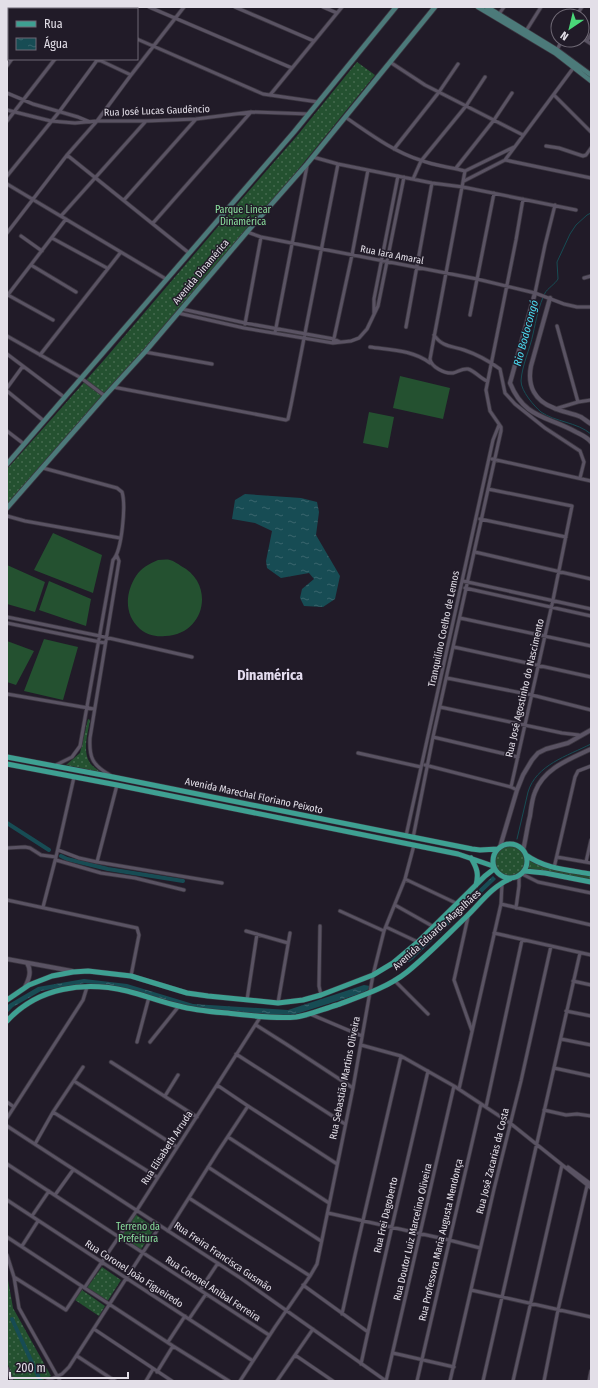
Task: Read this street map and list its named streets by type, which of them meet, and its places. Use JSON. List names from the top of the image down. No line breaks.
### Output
{"streets":{"main road":["Avenida Dinamérica","Avenida Marechal Floriano Peixoto","Avenida Eduardo Magalhães"],"street":["Rua José Lucas Gaudêncio","Rua Iara Amaral","Tranquilino Coelho de Lemos","Rua José Agostinho do Nascimento","Rua Sebastião Martins Oliveira","Rua Elisabeth Arruda","Rua José Zacarias da Costa","Rua Frei Dagoberto","Rua Doutor Luiz Marcelino Oliveira","Rua Professora Maria Augusta Mendonça","Rua Freira Francisca Gusmão","Rua Coronel João Figueiredo","Rua Coronel Aníbal Ferreira"]},"crossings":[["Rua Iara Amaral","Avenida Dinamérica"],["Tranquilino Coelho de Lemos","Rua José Agostinho do Nascimento"],["Tranquilino Coelho de Lemos","Avenida Marechal Floriano Peixoto"],["Avenida Marechal Floriano Peixoto","Avenida Eduardo Magalhães"],["Avenida Marechal Floriano Peixoto","Rua Sebastião Martins Oliveira"],["Avenida Eduardo Magalhães","Rua Sebastião Martins Oliveira"],["Avenida Eduardo Magalhães","Rua Elisabeth Arruda"],["Rua Sebastião Martins Oliveira","Rua Freira Francisca Gusmão"],["Rua Sebastião Martins Oliveira","Rua Coronel João Figueiredo"],["Rua Sebastião Martins Oliveira","Rua Coronel Aníbal Ferreira"],["Rua Elisabeth Arruda","Rua Freira Francisca Gusmão"],["Rua Elisabeth Arruda","Rua Coronel João Figueiredo"],["Rua Elisabeth Arruda","Rua Coronel Aníbal Ferreira"],["Rua Frei Dagoberto","Rua Freira Francisca Gusmão"],["Rua Doutor Luiz Marcelino Oliveira","Rua Freira Francisca Gusmão"]],"districts":["Dinamérica"],"water":["Rio Bodocongó"],"parks":["Parque Linear Dinamérica","Terreno da Prefeitura"],"legend":["Rua","Água"],"scale_bar":"200 m","north":"bottom left"}
